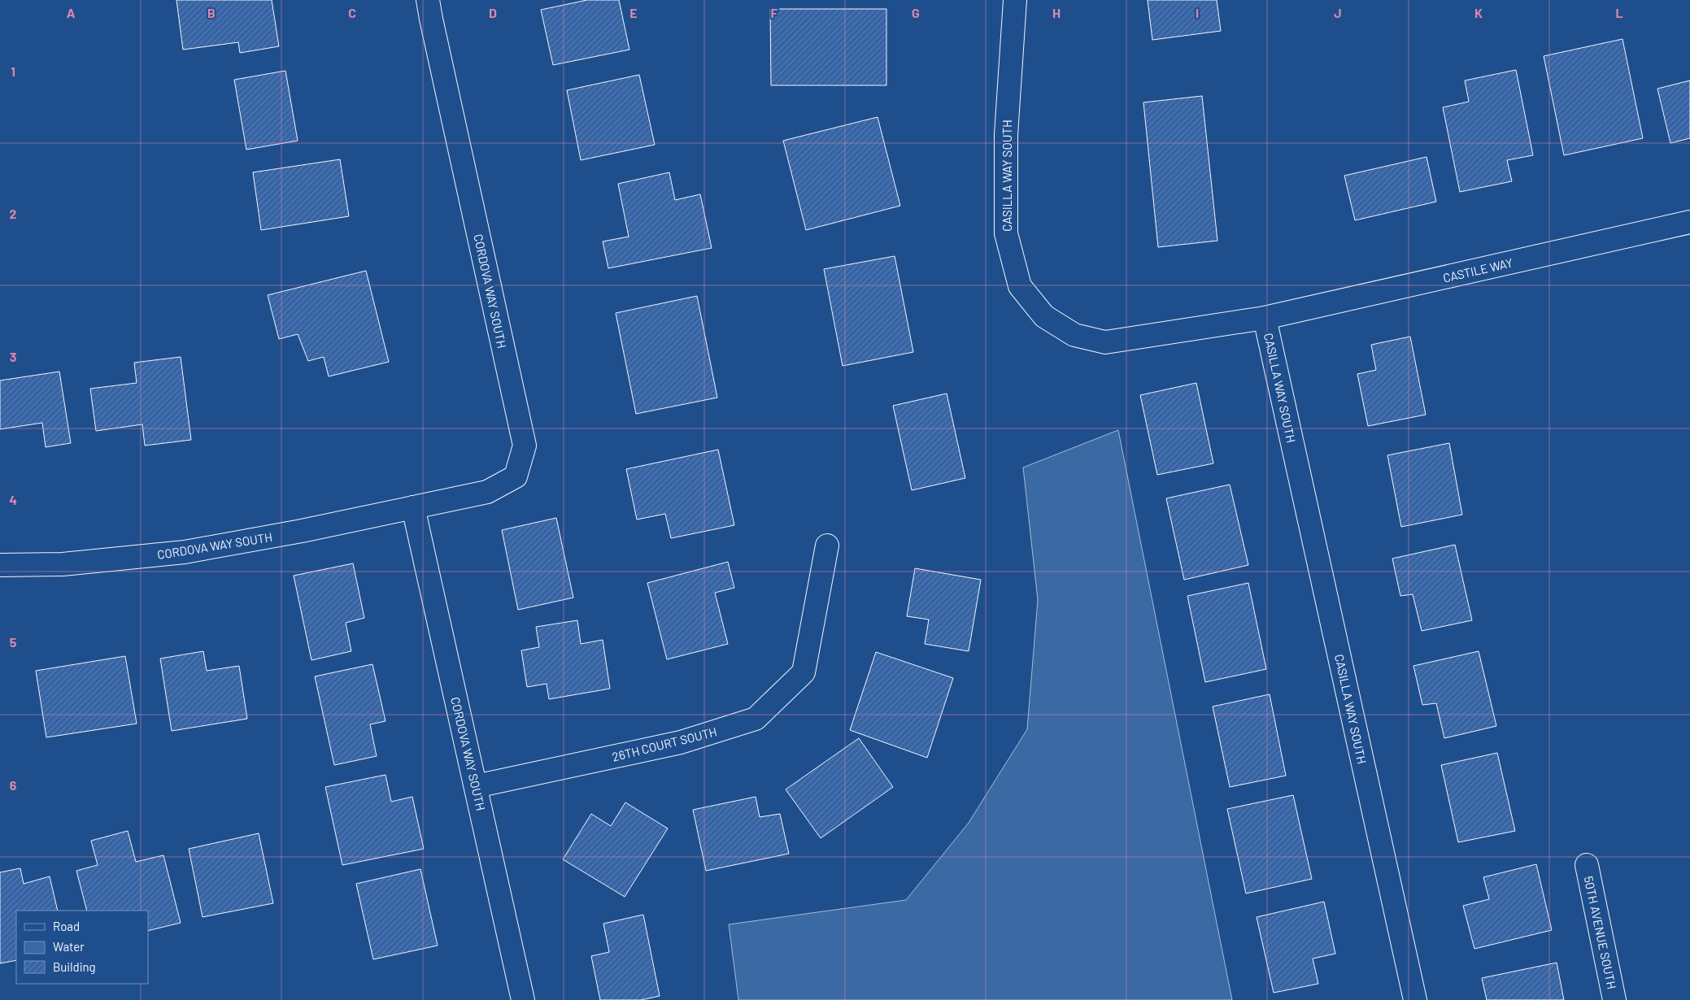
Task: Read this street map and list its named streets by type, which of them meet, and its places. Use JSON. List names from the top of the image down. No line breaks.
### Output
{"streets":{"street":["CASILLA WAY SOUTH","CASTILE WAY","CORDOVA WAY SOUTH","26TH COURT SOUTH","50TH AVENUE SOUTH"]},"crossings":[["CASILLA WAY SOUTH","CASTILE WAY"],["CORDOVA WAY SOUTH","26TH COURT SOUTH"]],"legend":["Road","Water","Building"],"grid":{"columns":["A","B","C","D","E","F","G","H","I","J","K","L"],"rows":["1","2","3","4","5","6"]}}
